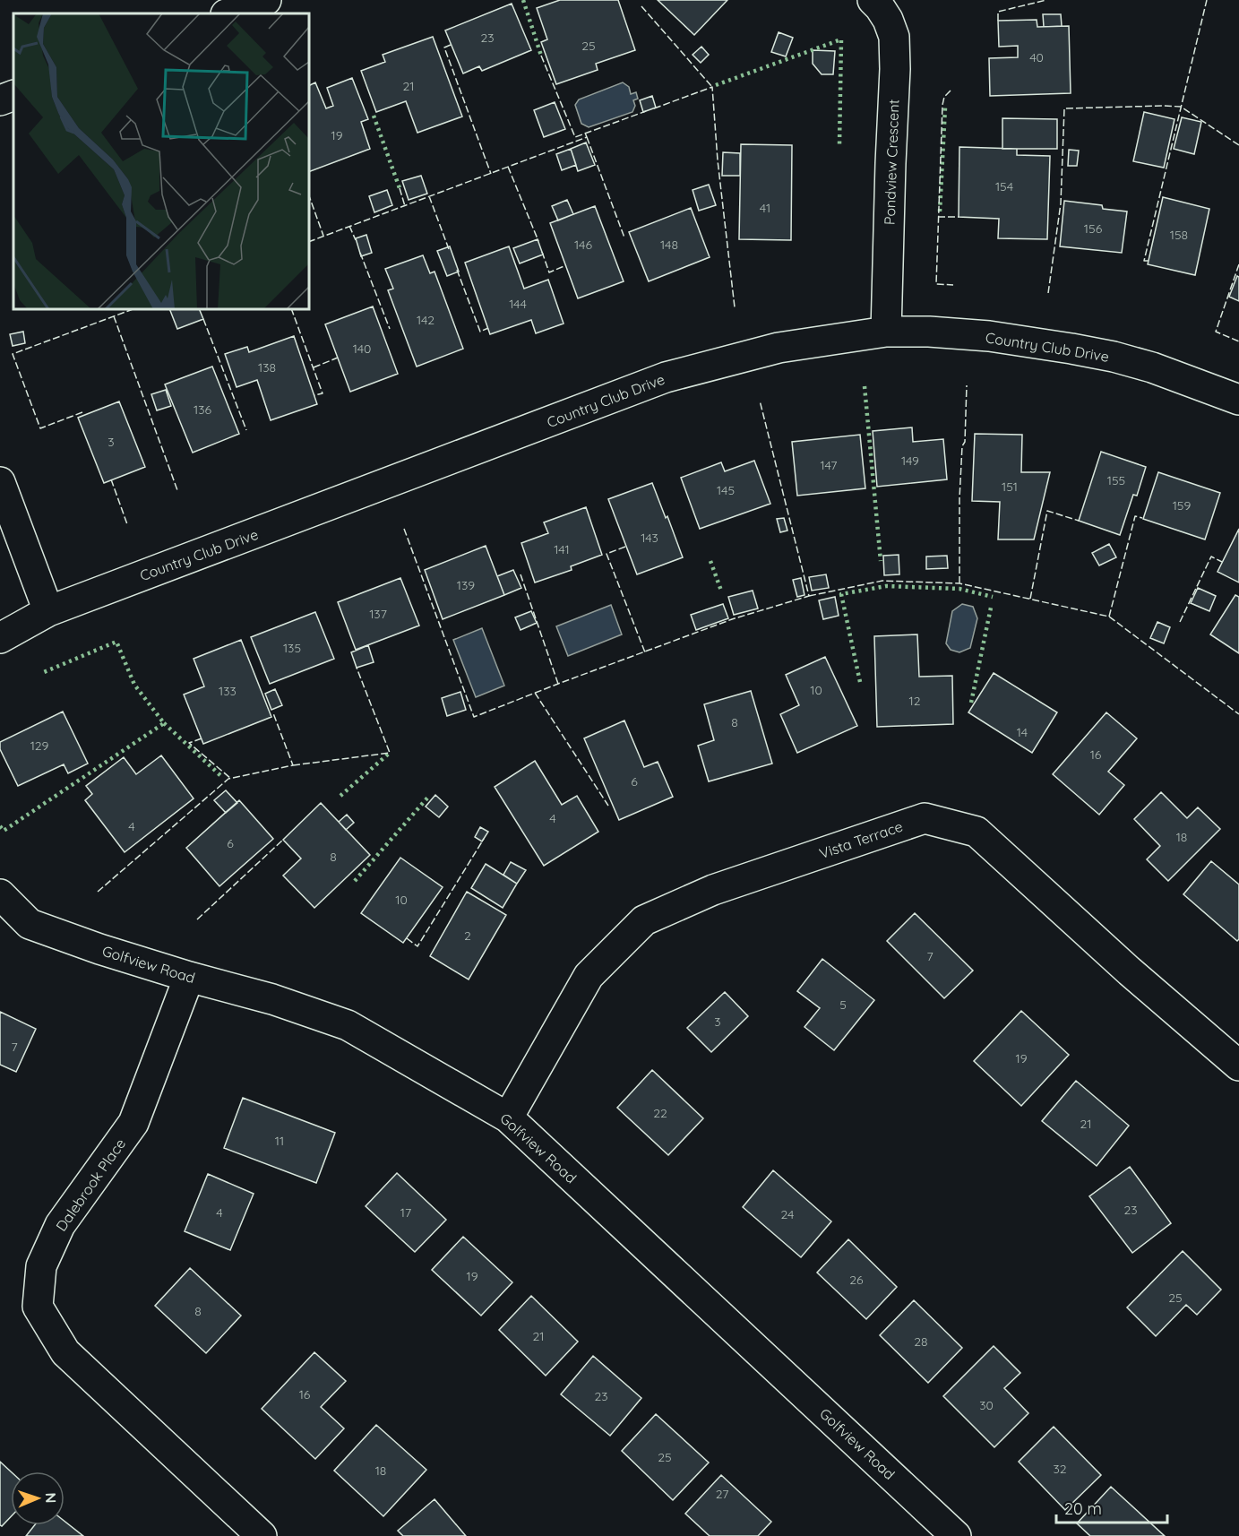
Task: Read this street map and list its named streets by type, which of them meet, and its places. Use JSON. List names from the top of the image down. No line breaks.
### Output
{"streets":{"street":["Pondview Crescent","Country Club Drive","Vista Terrace","Golfview Road","Dalebrook Place"]},"crossings":[["Pondview Crescent","Country Club Drive"],["Vista Terrace","Golfview Road"],["Golfview Road","Dalebrook Place"]],"house_numbers":["23","25","40","21","19","154","41","156","158","146","148","144","142","140","138","136","3","149","147","155","151","145","159","143","141","139","137","135","10","133","12","8","14","129","16","6","4","4","18","6","8","10","2","7","5","3","7","19","22","21","11","23","4","17","24","19","26","25","8","21","28","16","23","30","25","32","18","27"],"scale_bar":"20 m","north":"right"}
